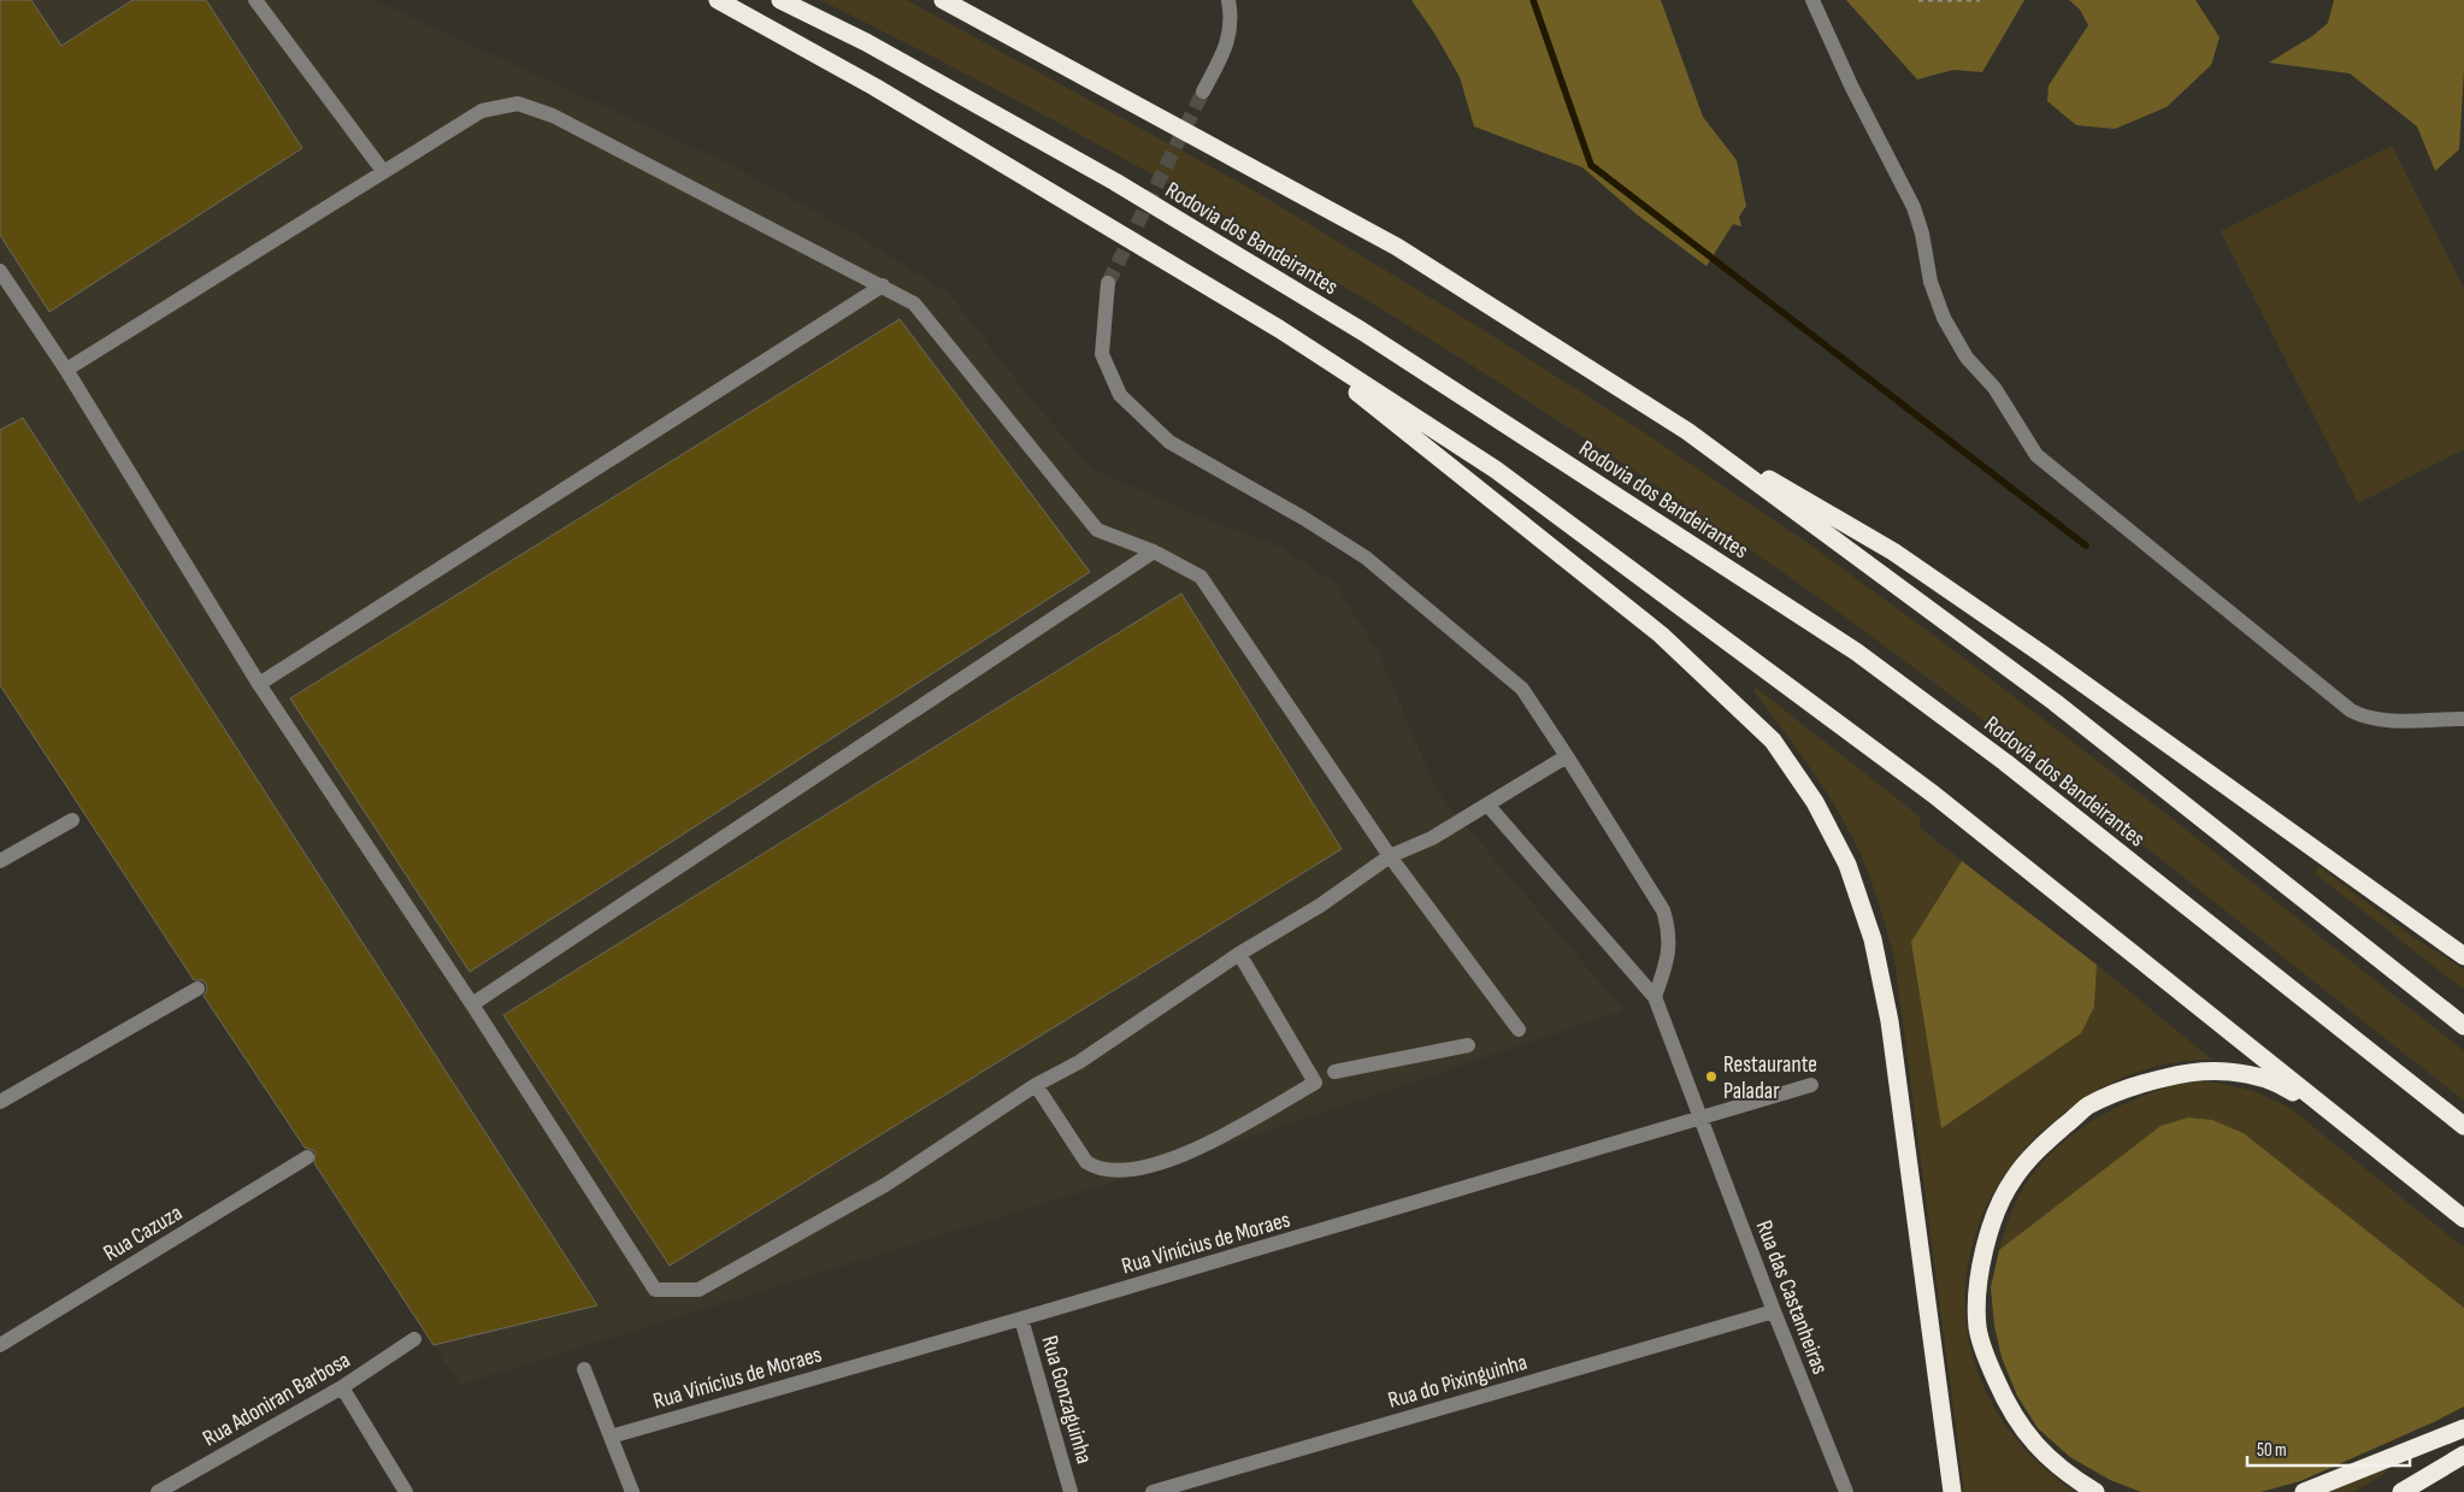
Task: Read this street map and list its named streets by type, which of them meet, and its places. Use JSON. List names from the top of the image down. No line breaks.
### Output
{"streets":{"highway":["Rodovia dos Bandeirantes"],"street":["Rua Cazuza","Rua Vinícius de Moraes","Rua das Castanheiras","Rua do Pixinguinha","Rua Adoniran Barbosa","Rua Gonzaguinha"]},"crossings":[["Rua Vinícius de Moraes","Rua das Castanheiras"],["Rua Vinícius de Moraes","Rua Gonzaguinha"],["Rua das Castanheiras","Rua do Pixinguinha"]],"places":["Restaurante Paladar"],"scale_bar":"50 m"}
